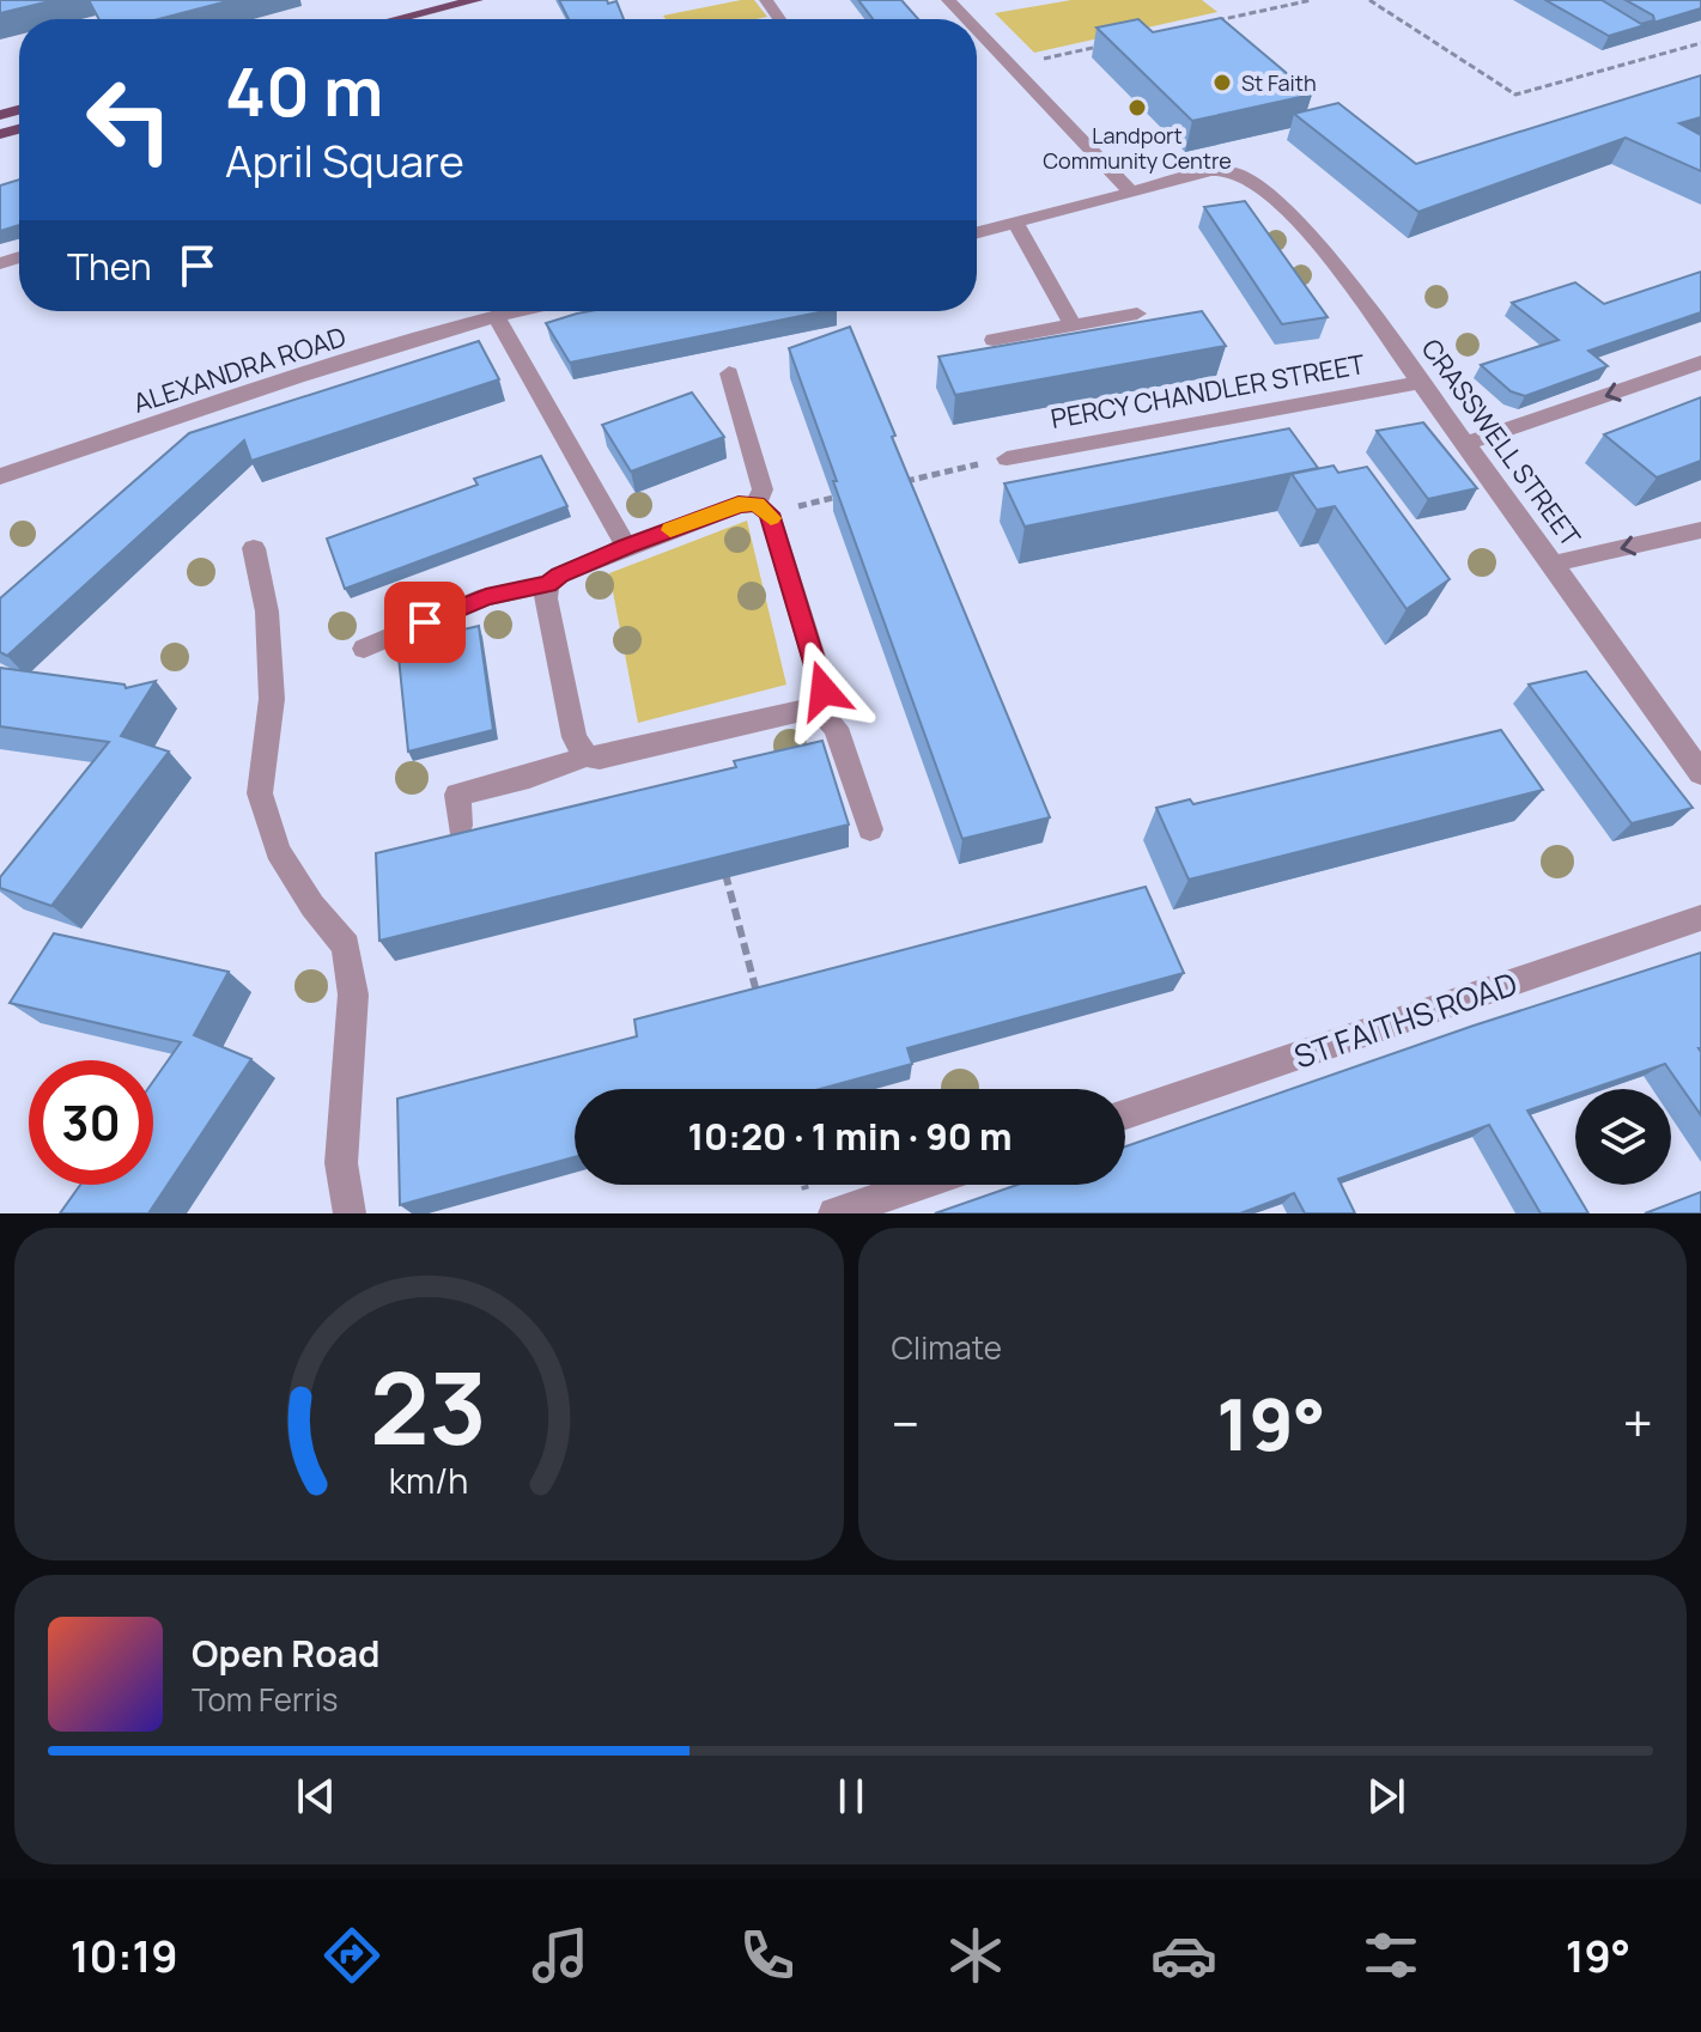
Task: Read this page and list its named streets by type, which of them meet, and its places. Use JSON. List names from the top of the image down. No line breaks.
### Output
{"streets":{"street":["ALEXANDRA ROAD","PERCY CHANDLER STREET","CRASSWELL STREET","ST FAITHS ROAD"]},"crossings":[["PERCY CHANDLER STREET","CRASSWELL STREET"]],"places":["St Faith","Landport Community Centre"],"page":{"turn":["40 m","April Square"],"then":"Then","limit":"30","trip":"10:20 · 1 min · 90 m","tile":"Climate","heat":["−","19°","+"],"song":["Open Road","Tom Ferris"],"tabs":["10:19","19°"],"gauge":["23","km/h"]}}
